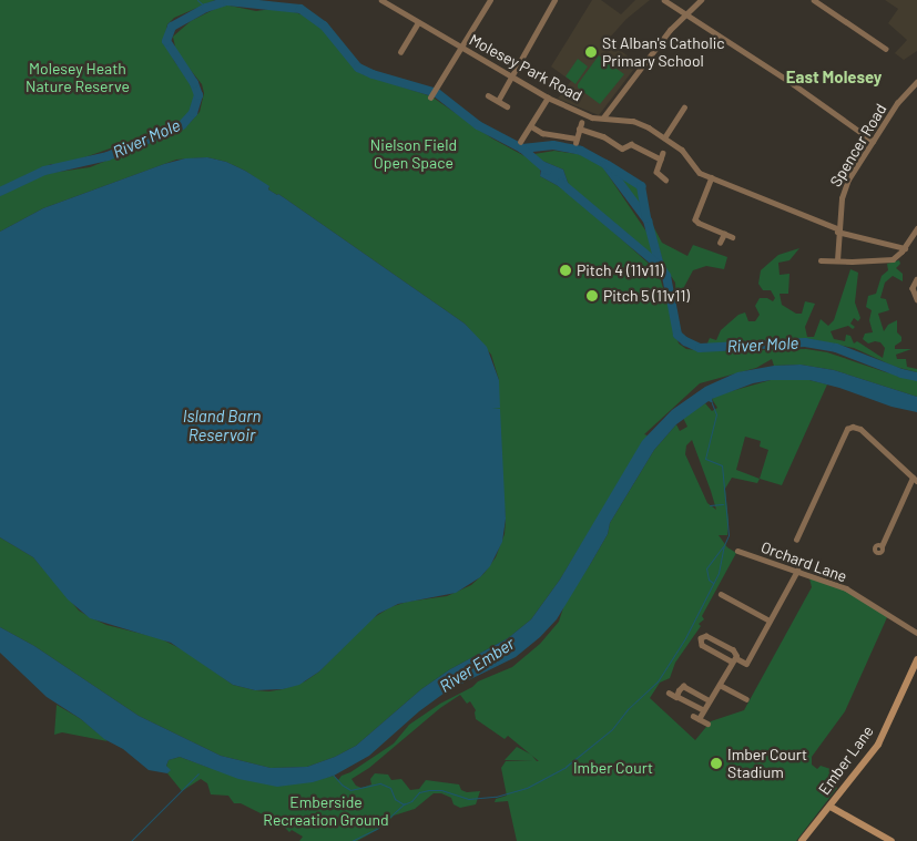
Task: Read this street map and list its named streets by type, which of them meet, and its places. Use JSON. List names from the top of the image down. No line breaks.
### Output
{"streets":{"main road":["Ember Lane"],"street":["Molesey Park Road","Spencer Road","Orchard Lane"]},"crossings":[["Molesey Park Road","Spencer Road"]],"districts":["East Molesey"],"water":["River Mole","Island Barn Reservoir","River Ember"],"parks":["Molesey Heath Nature Reserve","Nielson Field Open Space","Imber Court","Emberside Recreation Ground"],"places":["St Alban's Catholic Primary School","Pitch 4 (11v11)","Pitch 5 (11v11)","Imber Court Stadium"]}
